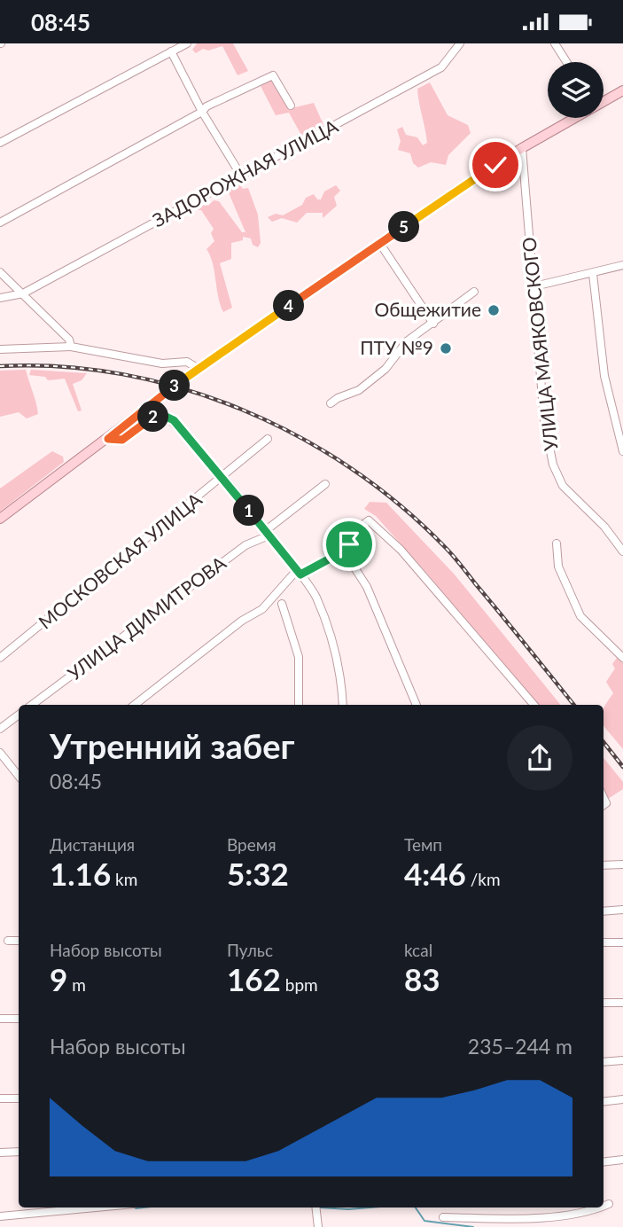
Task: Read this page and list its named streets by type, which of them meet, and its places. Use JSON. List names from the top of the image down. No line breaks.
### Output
{"streets":{"street":["ЗАДОРОЖНАЯ УЛИЦА","УЛИЦА МАЯКОВСКОГО","МОСКОВСКАЯ УЛИЦА","УЛИЦА ДИМИТРОВА"]},"places":["Общежитие","ПТУ №9"],"page":{"status":"08:45","pins":["5","4","3","2","1"],"heading":["Утренний забег","08:45"],"stats":[["Дистанция","1.16 km"],["Время","5:32"],["Темп","4:46 /km"],["Набор высоты","9 m"],["Пульс","162 bpm"],["kcal","83"]],"chart":["Набор высоты","235–244 m"]}}
